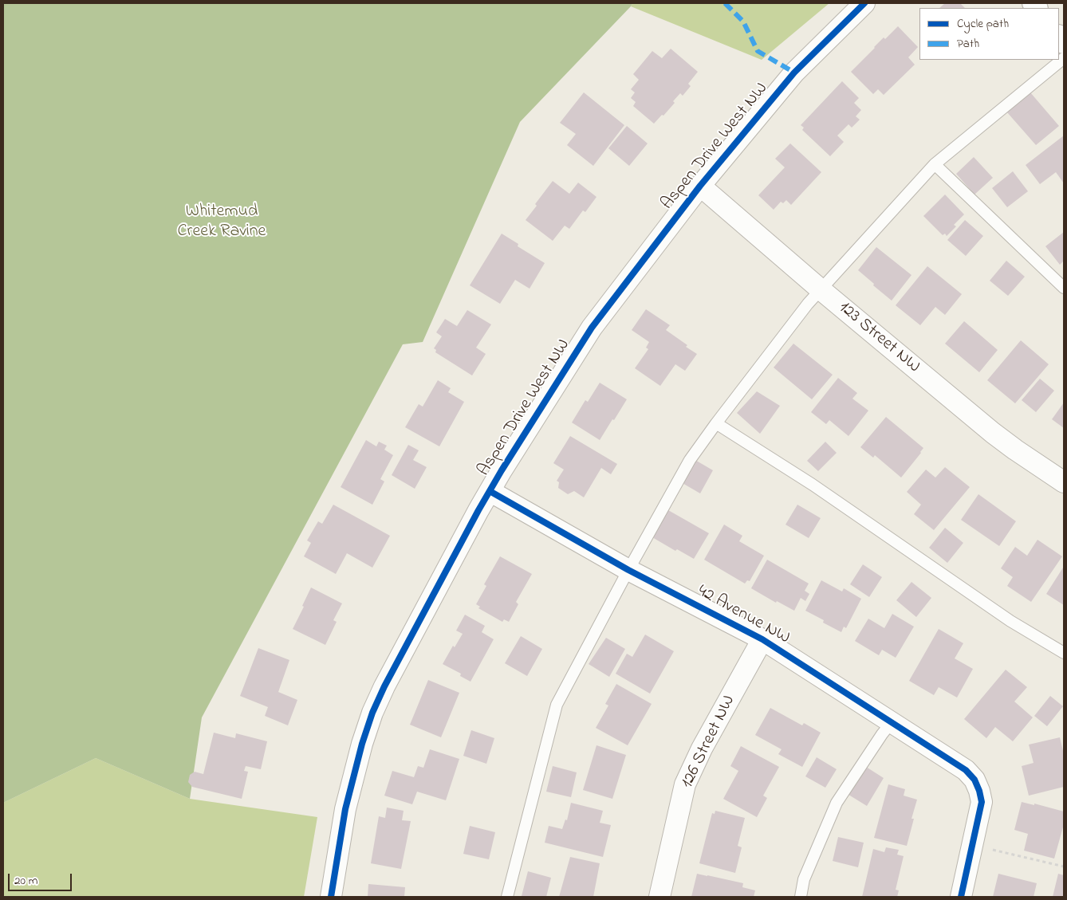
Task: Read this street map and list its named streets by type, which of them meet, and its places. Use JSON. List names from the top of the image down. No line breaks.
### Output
{"streets":{"street":["Aspen Drive West NW","123 Street NW","42 Avenue NW","126 Street NW"]},"crossings":[["Aspen Drive West NW","123 Street NW"],["Aspen Drive West NW","42 Avenue NW"],["42 Avenue NW","126 Street NW"]],"parks":["Whitemud Creek Ravine"],"legend":["Cycle path","Path"],"scale_bar":"20 m"}
